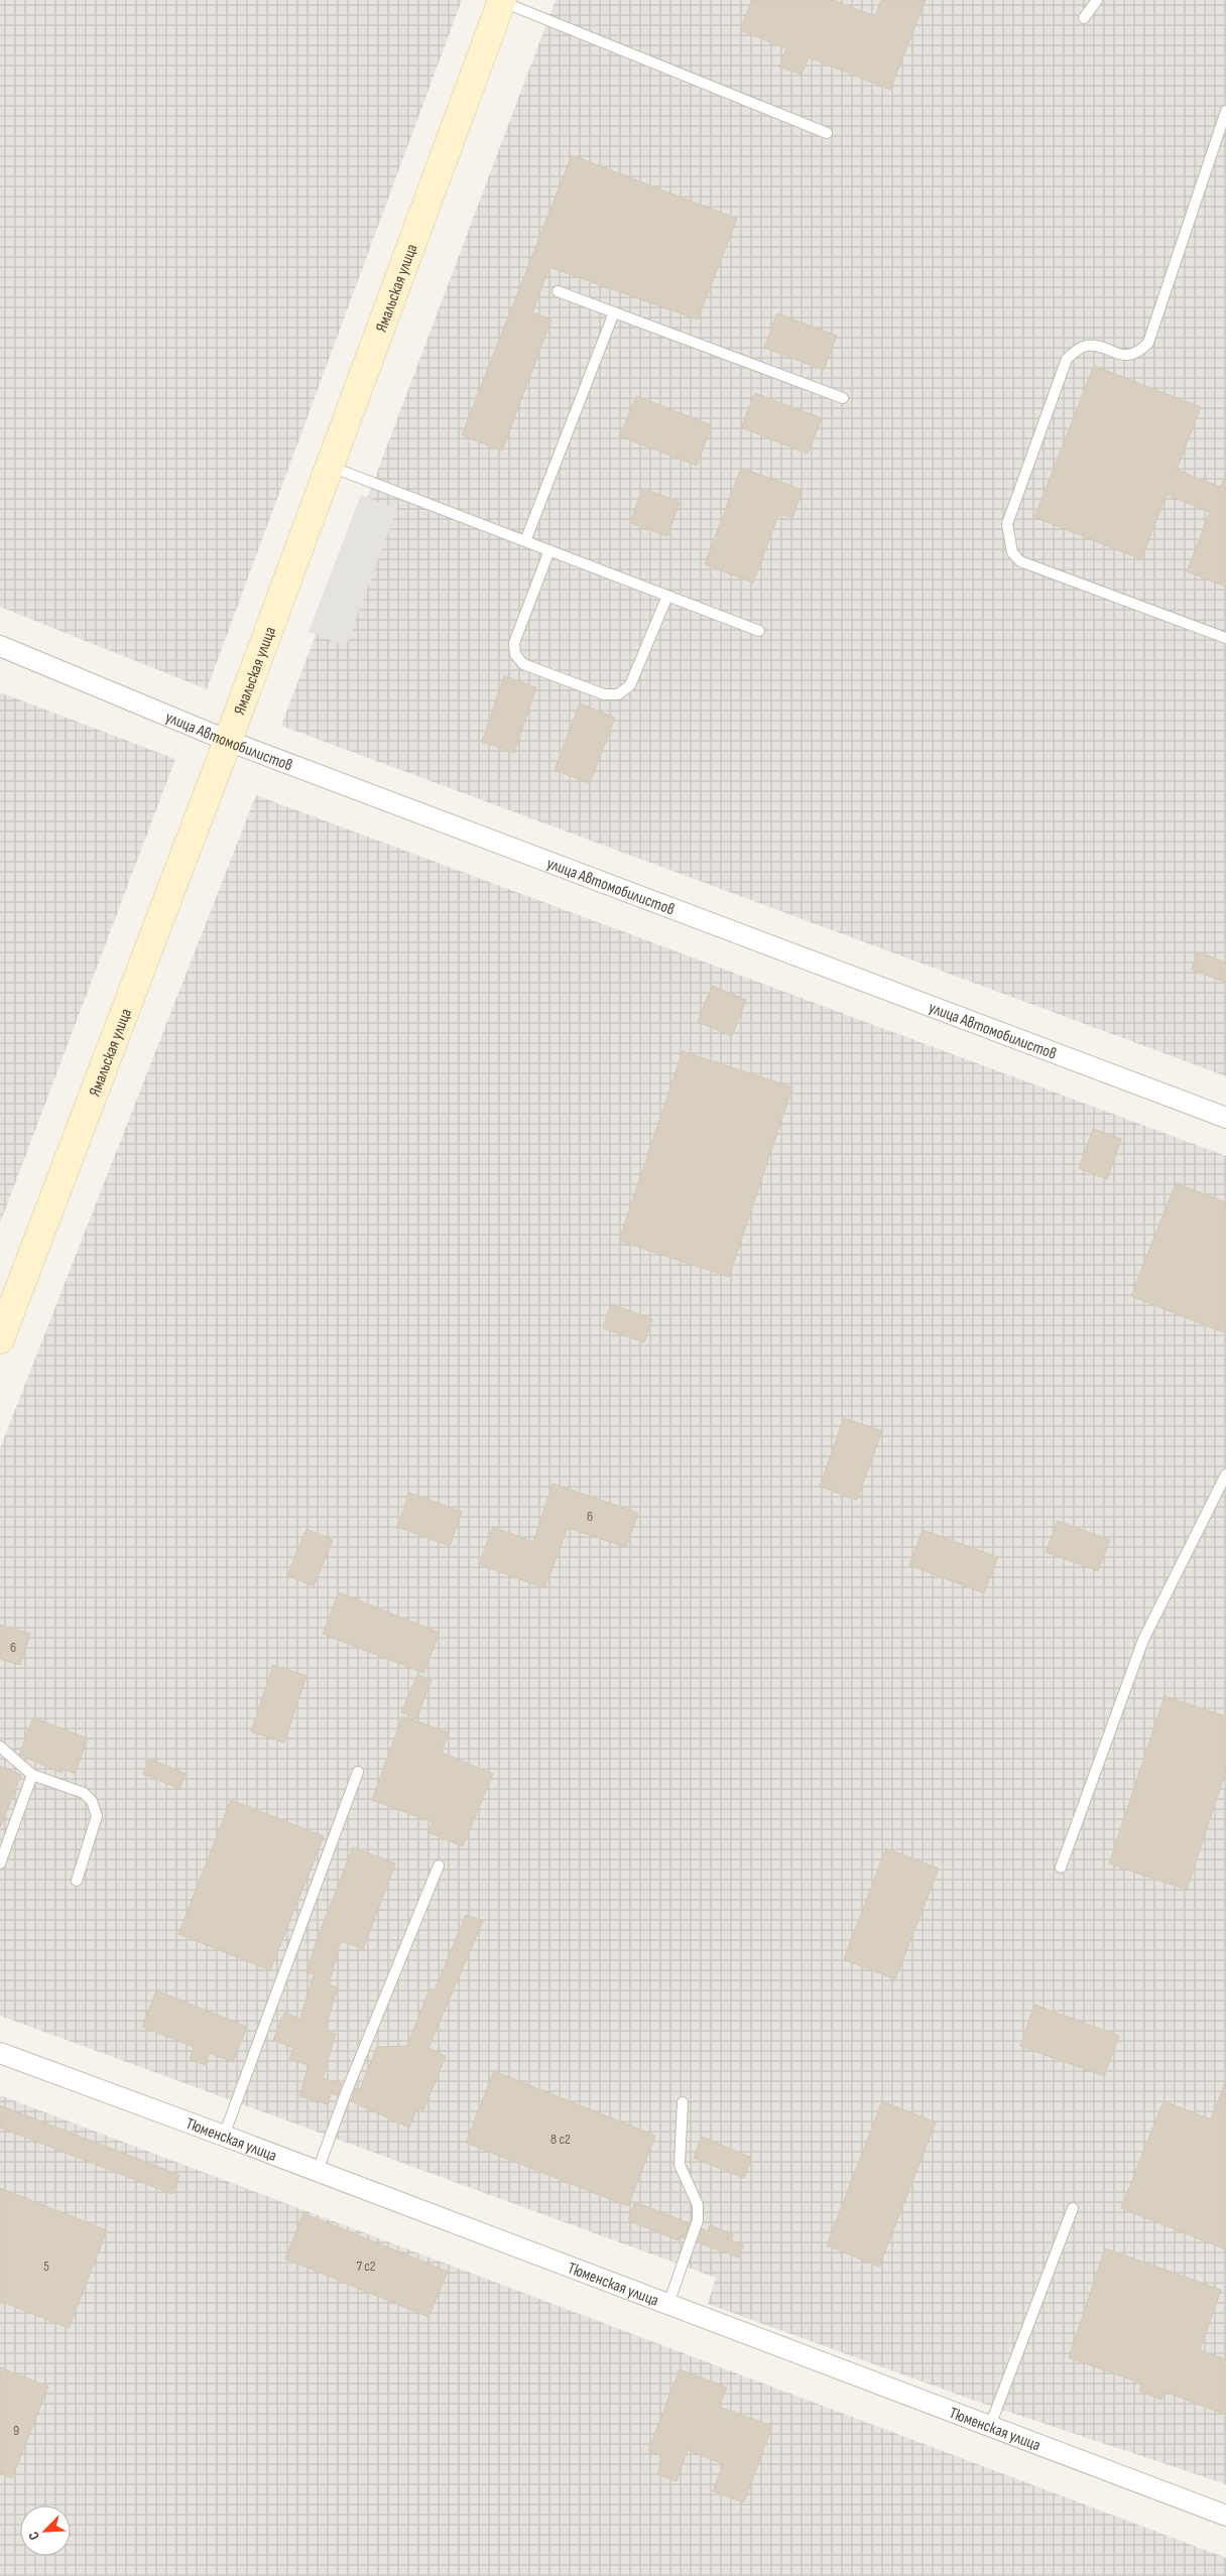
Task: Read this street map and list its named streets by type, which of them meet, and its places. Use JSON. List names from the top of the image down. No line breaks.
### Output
{"streets":{"street":["Ямальская улица","улица Автомобилистов","Тюменская улица"]},"crossings":[["Ямальская улица","улица Автомобилистов"]],"house_numbers":["6","6","8 с2","5","7 с2","9"],"north":"bottom left"}
